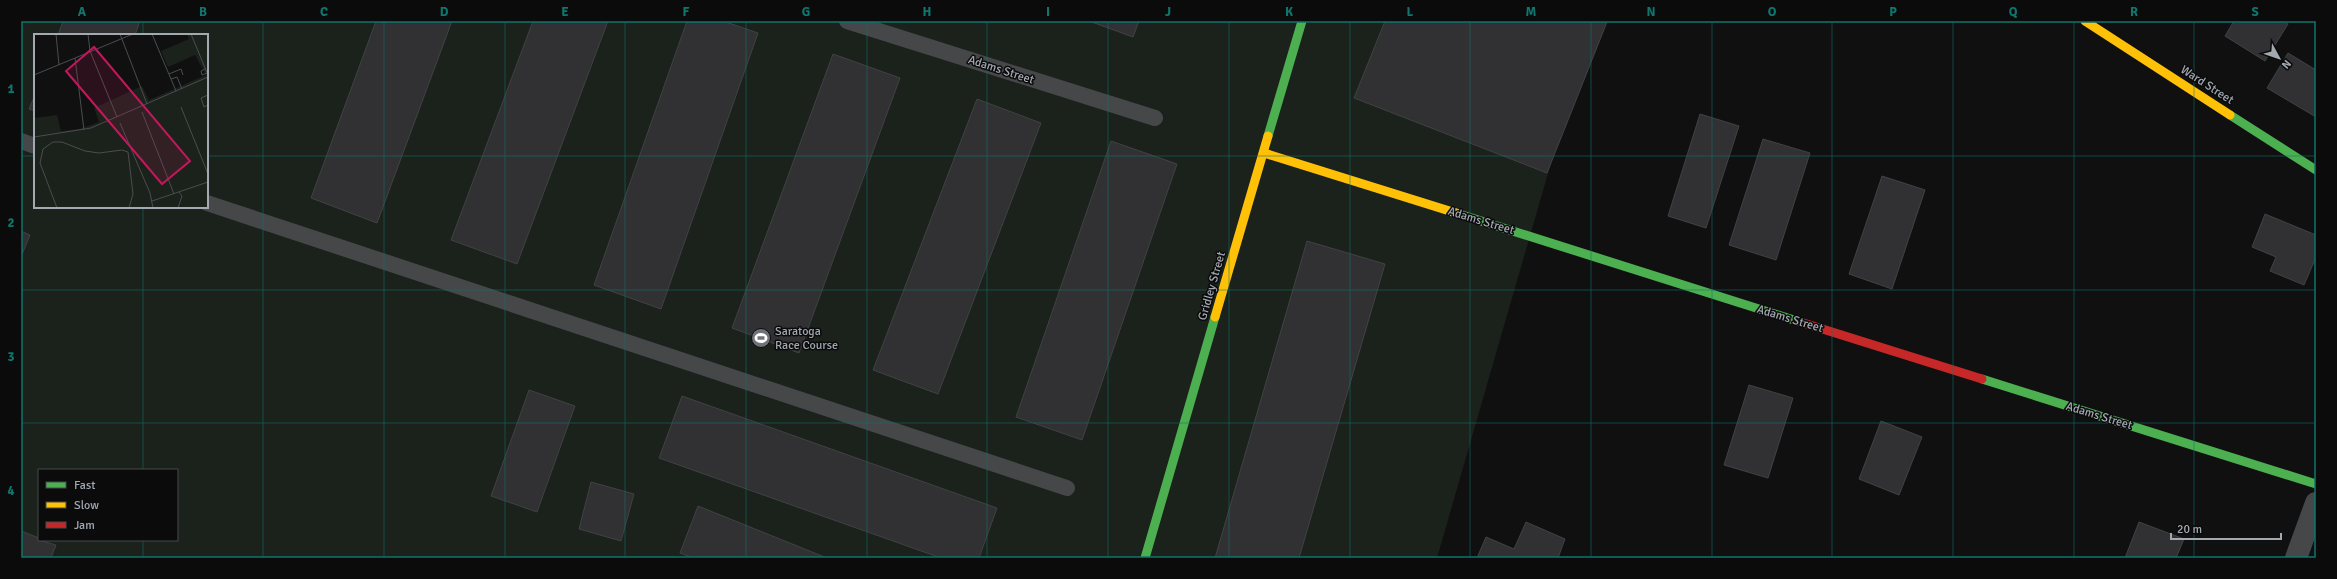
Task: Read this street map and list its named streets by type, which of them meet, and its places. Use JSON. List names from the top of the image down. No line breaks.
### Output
{"streets":{"street":["Adams Street","Ward Street","Gridley Street"]},"crossings":[["Adams Street","Gridley Street"]],"places":{"sports":["Saratoga Race Course"]},"legend":["Fast","Slow","Jam"],"scale_bar":"20 m","north":"bottom right","grid":{"columns":["A","B","C","D","E","F","G","H","I","J","K","L","M","N","O","P","Q","R","S"],"rows":["1","2","3","4"]}}
